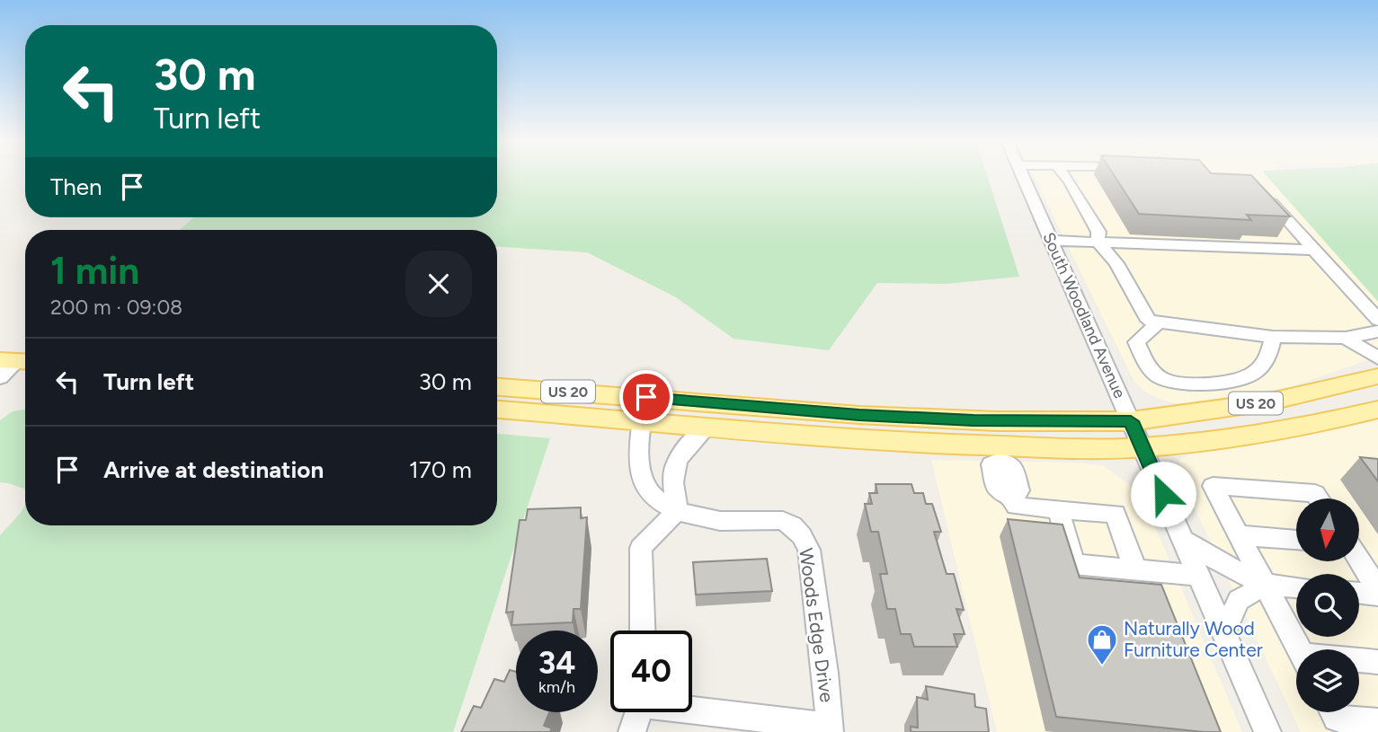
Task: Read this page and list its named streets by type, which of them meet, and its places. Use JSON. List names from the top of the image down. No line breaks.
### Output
{"streets":{"main road":["US 20"],"street":["South Woodland Avenue","Woods Edge Drive"]},"crossings":[["South Woodland Avenue","US 20"],["US 20","Woods Edge Drive"]],"places":{"shop":["Naturally Wood Furniture Center"]},"north":"bottom","page":{"turn":["30 m","Turn left"],"then":"Then","heading":["1 min","200 m · 09:08"],"list":[{"name":"Turn left","value":"30 m"},{"name":"Arrive at destination","value":"170 m"}],"speed":"34 km/h","limit":"40"}}
